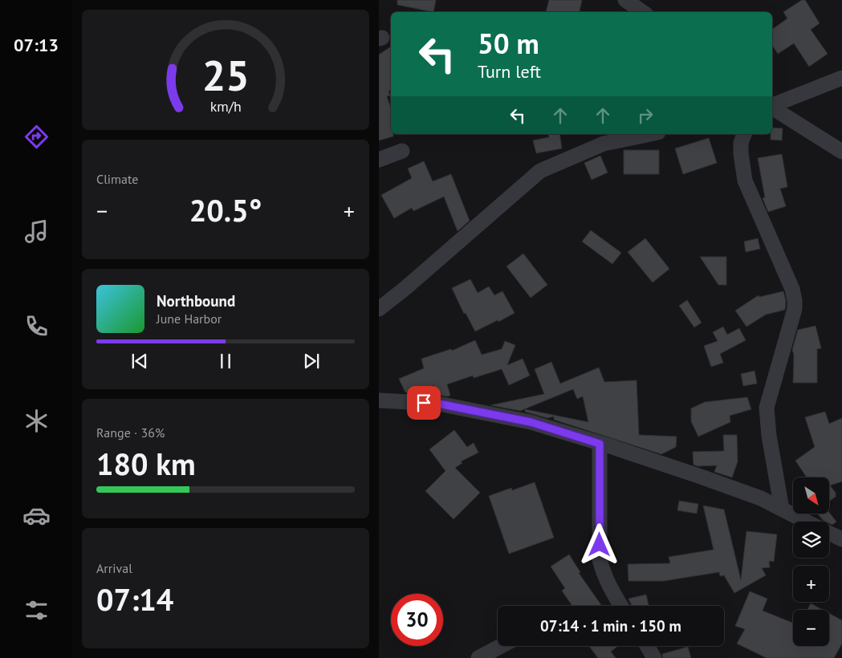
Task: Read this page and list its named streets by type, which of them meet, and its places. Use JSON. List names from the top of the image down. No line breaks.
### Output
{"north":"bottom right","page":{"tabs":"07:13","turn":["50 m","Turn left"],"tile":["Climate",["Range · 36%","180 km"],["Arrival","07:14"]],"heat":["−","20.5°","+"],"song":["Northbound","June Harbor"],"map_buttons":["+","−"],"limit":"30","trip":"07:14 · 1 min · 150 m","gauge":["25","km/h"]}}
